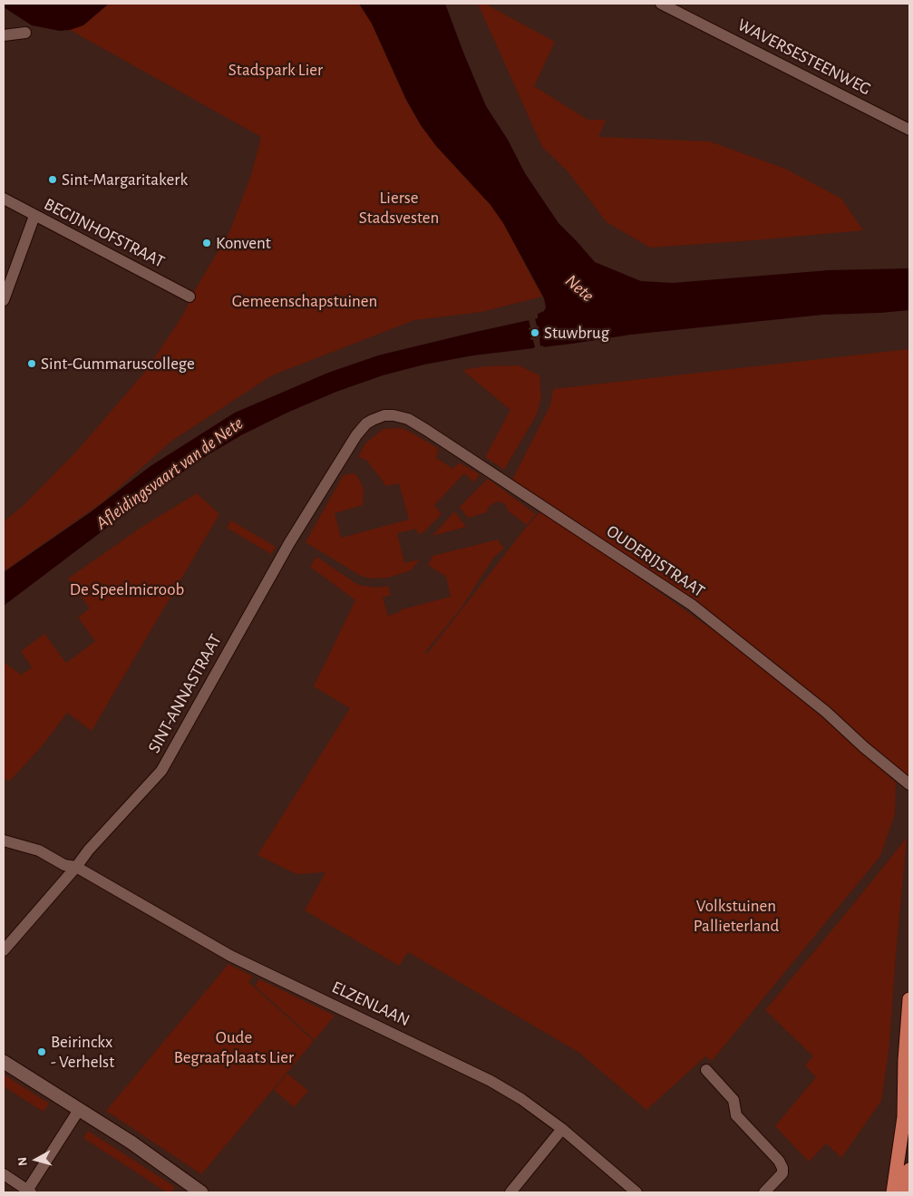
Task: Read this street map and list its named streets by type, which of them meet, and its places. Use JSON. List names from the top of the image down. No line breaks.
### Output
{"streets":{"street":["WAVERSESTEENWEG","BEGIJNHOFSTRAAT","OUDERIJSTRAAT","SINT-ANNASTRAAT","ELZENLAAN"]},"crossings":[["OUDERIJSTRAAT","SINT-ANNASTRAAT"],["SINT-ANNASTRAAT","ELZENLAAN"]],"water":["Nete","Afleidingsvaart van de Nete"],"parks":["Stadspark Lier","Lierse Stadsvesten","Gemeenschapstuinen","De Speelmicroob","Volkstuinen Pallieterland","Oude Begraafplaats Lier"],"places":["Sint-Margaritakerk","Konvent","Stuwbrug","Sint-Gummaruscollege","Beirinckx - Verhelst"],"north":"left"}
